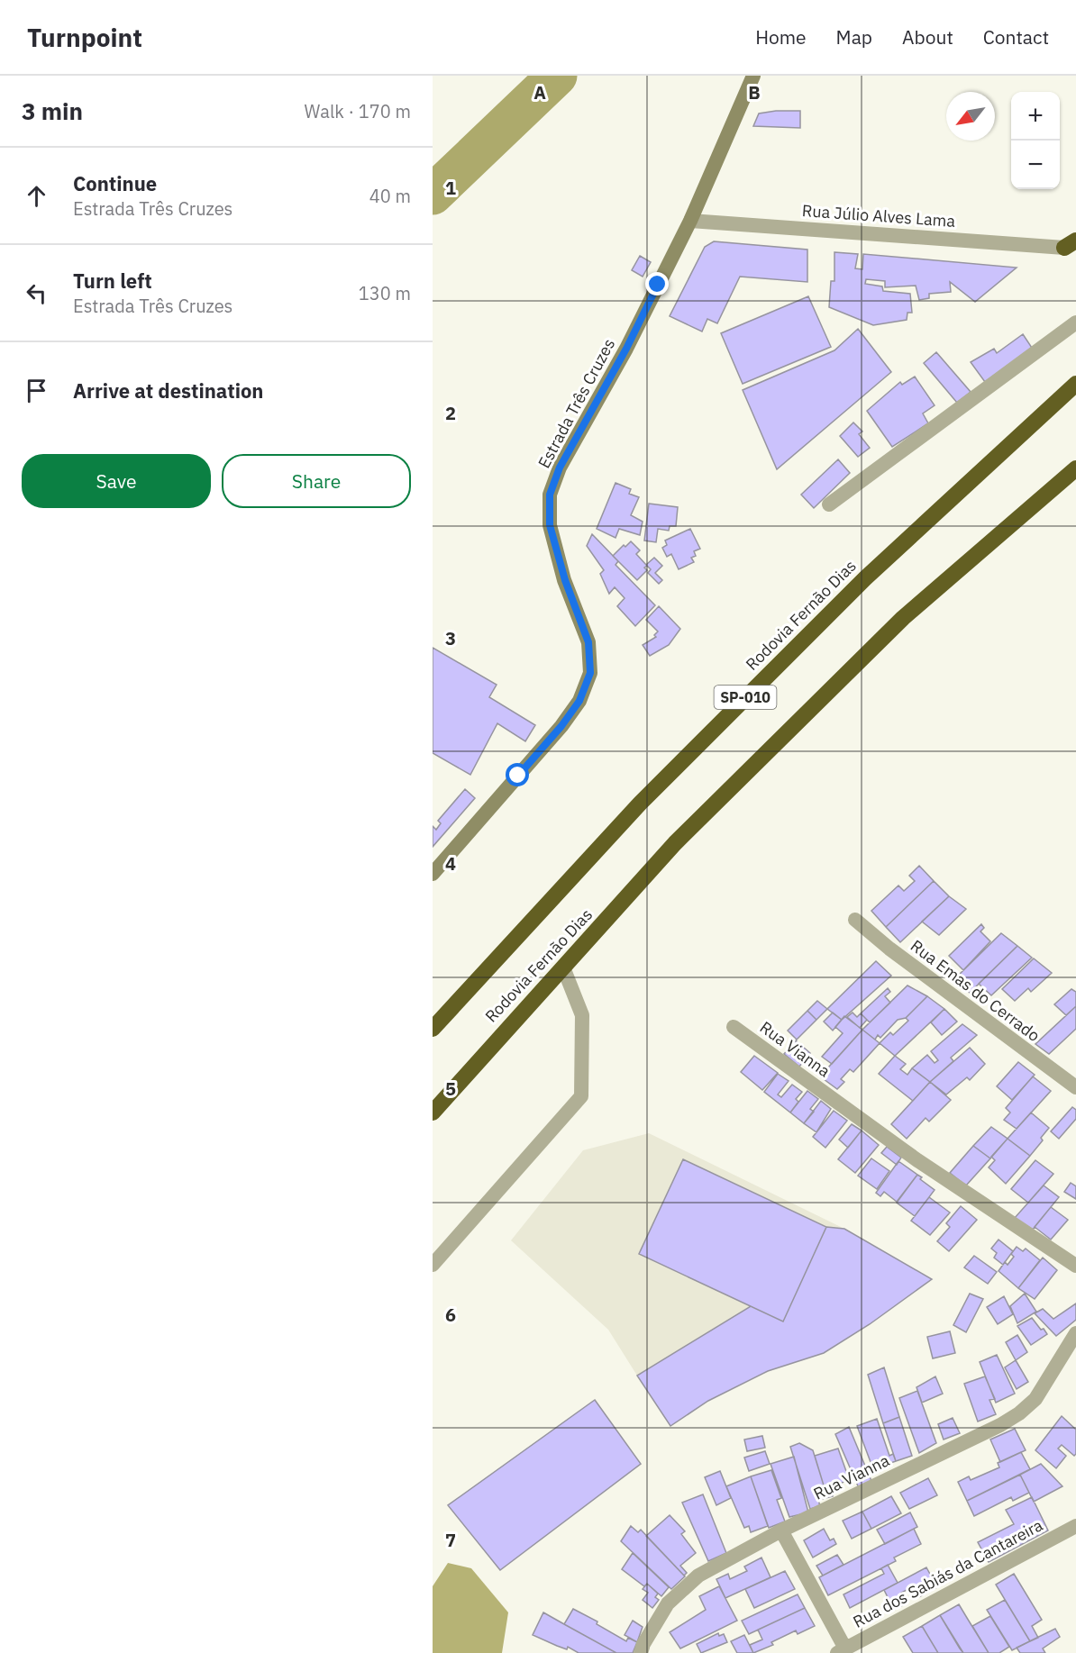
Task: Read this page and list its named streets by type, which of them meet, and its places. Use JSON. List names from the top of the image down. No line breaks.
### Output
{"streets":{"highway":["Rodovia Fernão Dias","SP-010"],"main road":["Estrada Três Cruzes"],"street":["Rua Júlio Alves Lama","Rua Emas do Cerrado","Rua Vianna","Rua dos Sabiás da Cantareira"]},"crossings":[["Rua Júlio Alves Lama","Estrada Três Cruzes"]],"north":"bottom left","page":{"header":"Turnpoint","nav":["Home","Map","About","Contact"],"heading":["3 min","Walk · 170 m"],"map_buttons":["+","−"],"list":[["Continue","Estrada Três Cruzes","40 m"],["Turn left","Estrada Três Cruzes","130 m"],"Arrive at destination"],"buttons":["Save","Share"]},"grid":{"columns":["A","B"],"rows":["1","2","3","4","5","6","7"]}}
